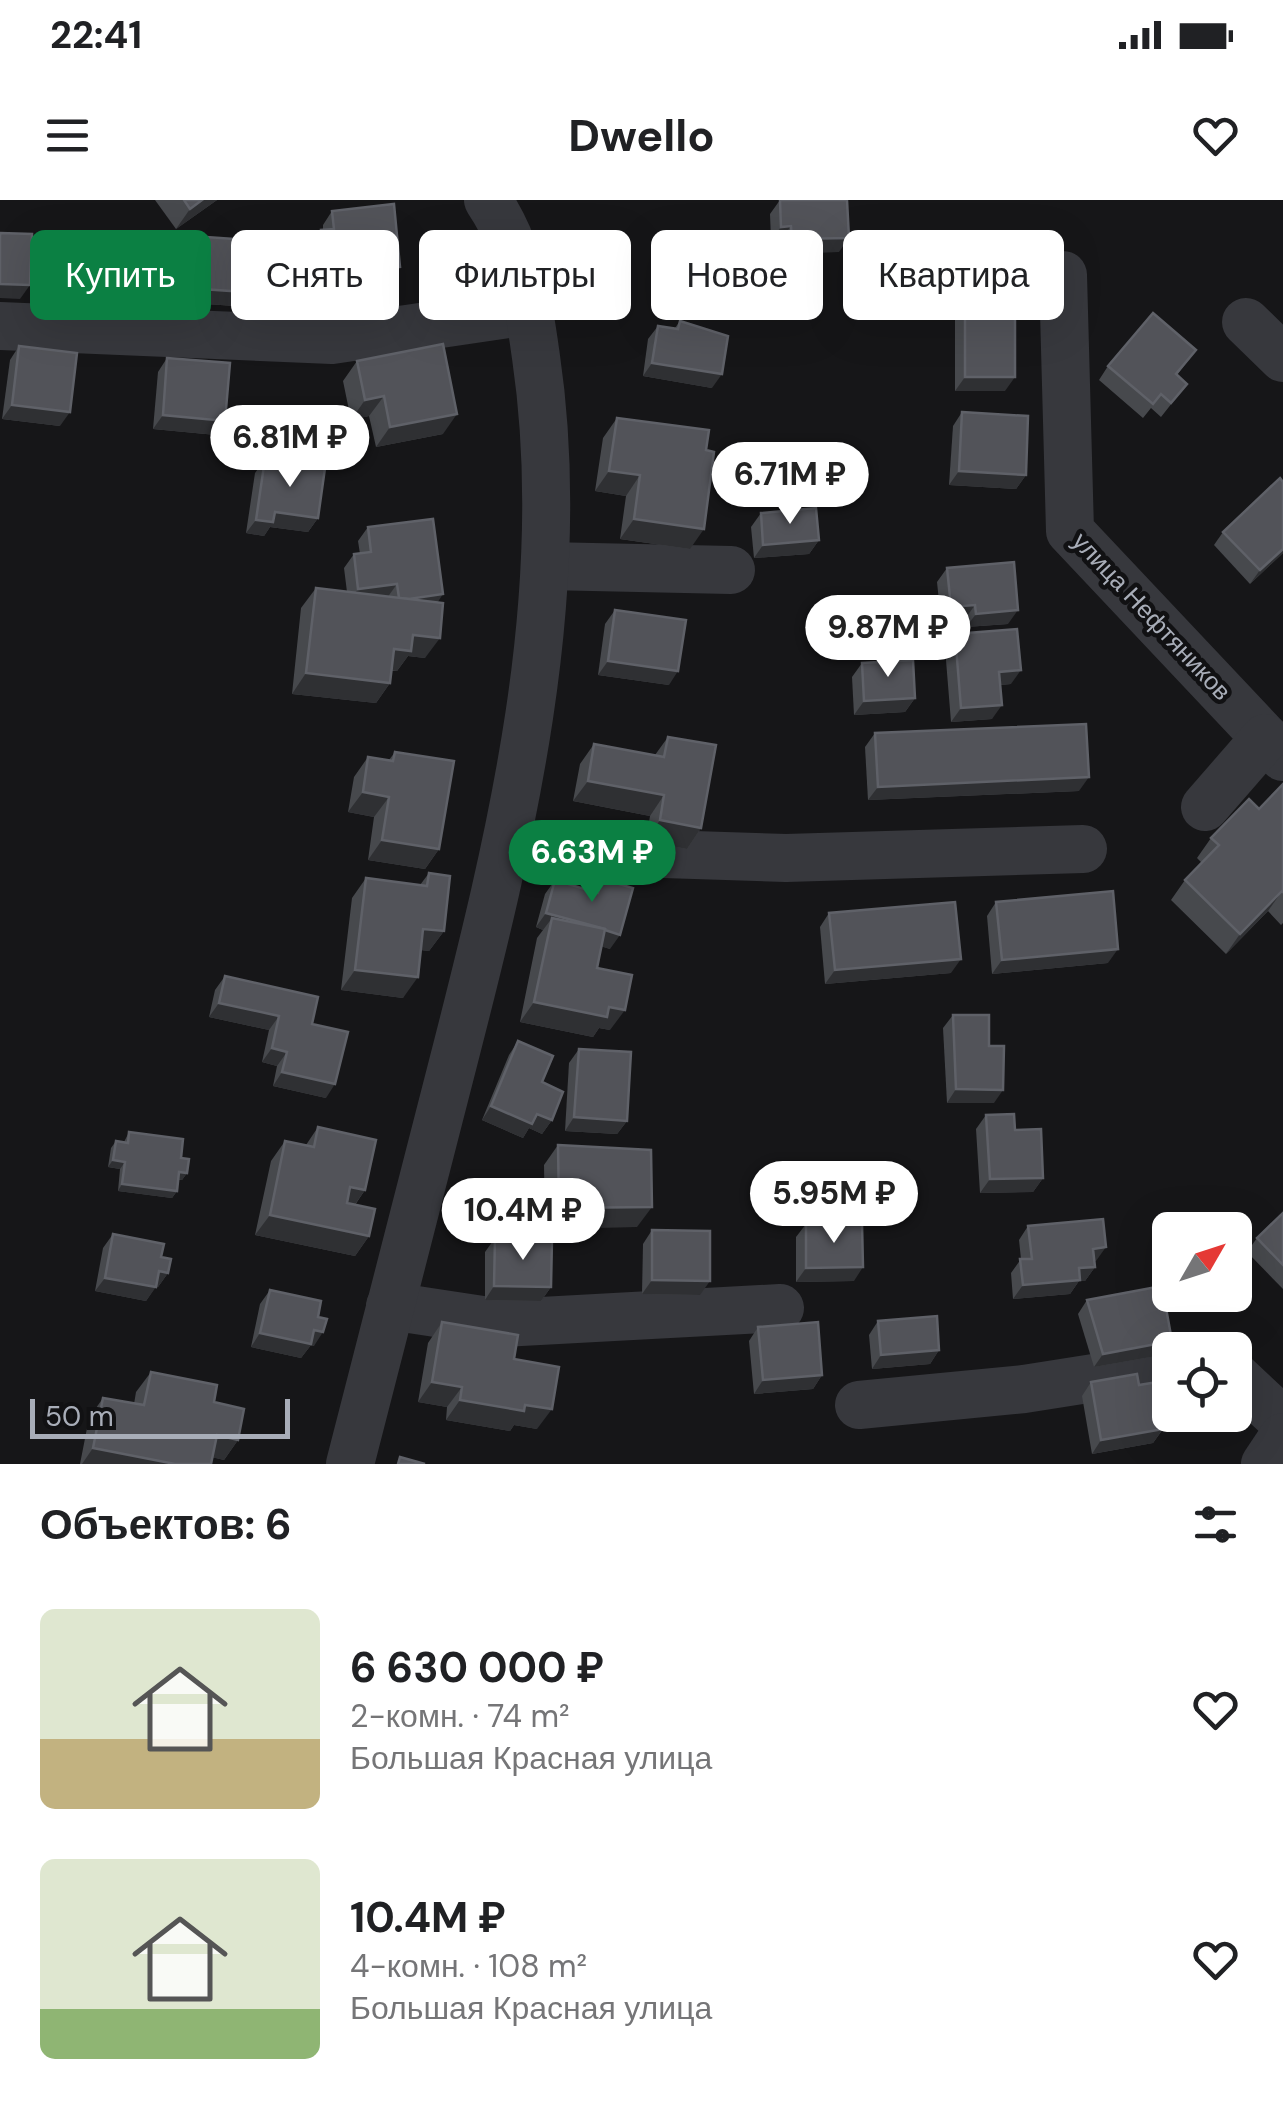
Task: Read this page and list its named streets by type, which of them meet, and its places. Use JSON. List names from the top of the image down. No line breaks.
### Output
{"streets":{"street":["улица Нефтяников"]},"scale_bar":"50 m","north":"top right","page":{"status":"22:41","header":"Dwello","chip":["Купить","Снять","Фильтры","Новое","Квартира"],"price":["6.81M ₽","6.71M ₽","9.87M ₽","6.63M ₽","5.95M ₽","10.4M ₽"],"scale":"50 m","heading":"Объектов: 6","list":[{"name":"6 630 000 ₽","note":"2-комн. · 74 m² · Большая Красная улица"},{"name":"10.4M ₽","note":"4-комн. · 108 m² · Большая Красная улица"}]}}
